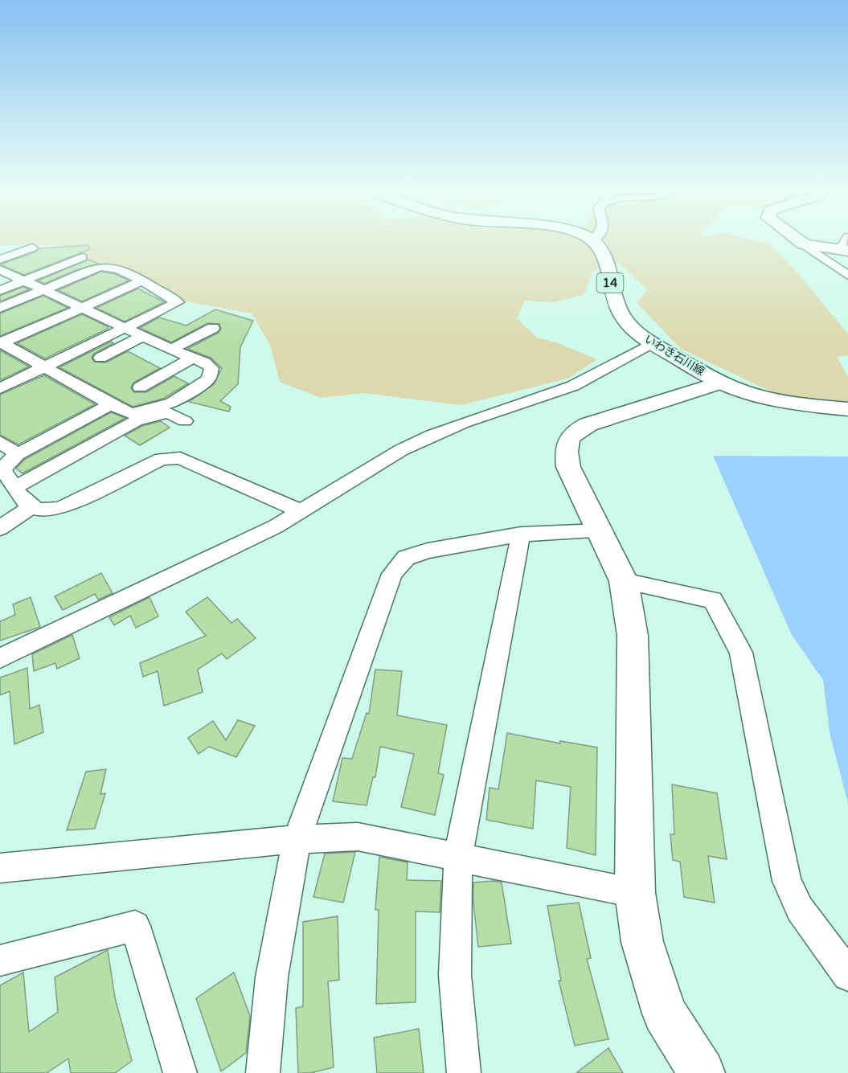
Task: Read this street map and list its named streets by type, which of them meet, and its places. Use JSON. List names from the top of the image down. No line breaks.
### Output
{"streets":{"street":["14","いわき石川線"]}}
